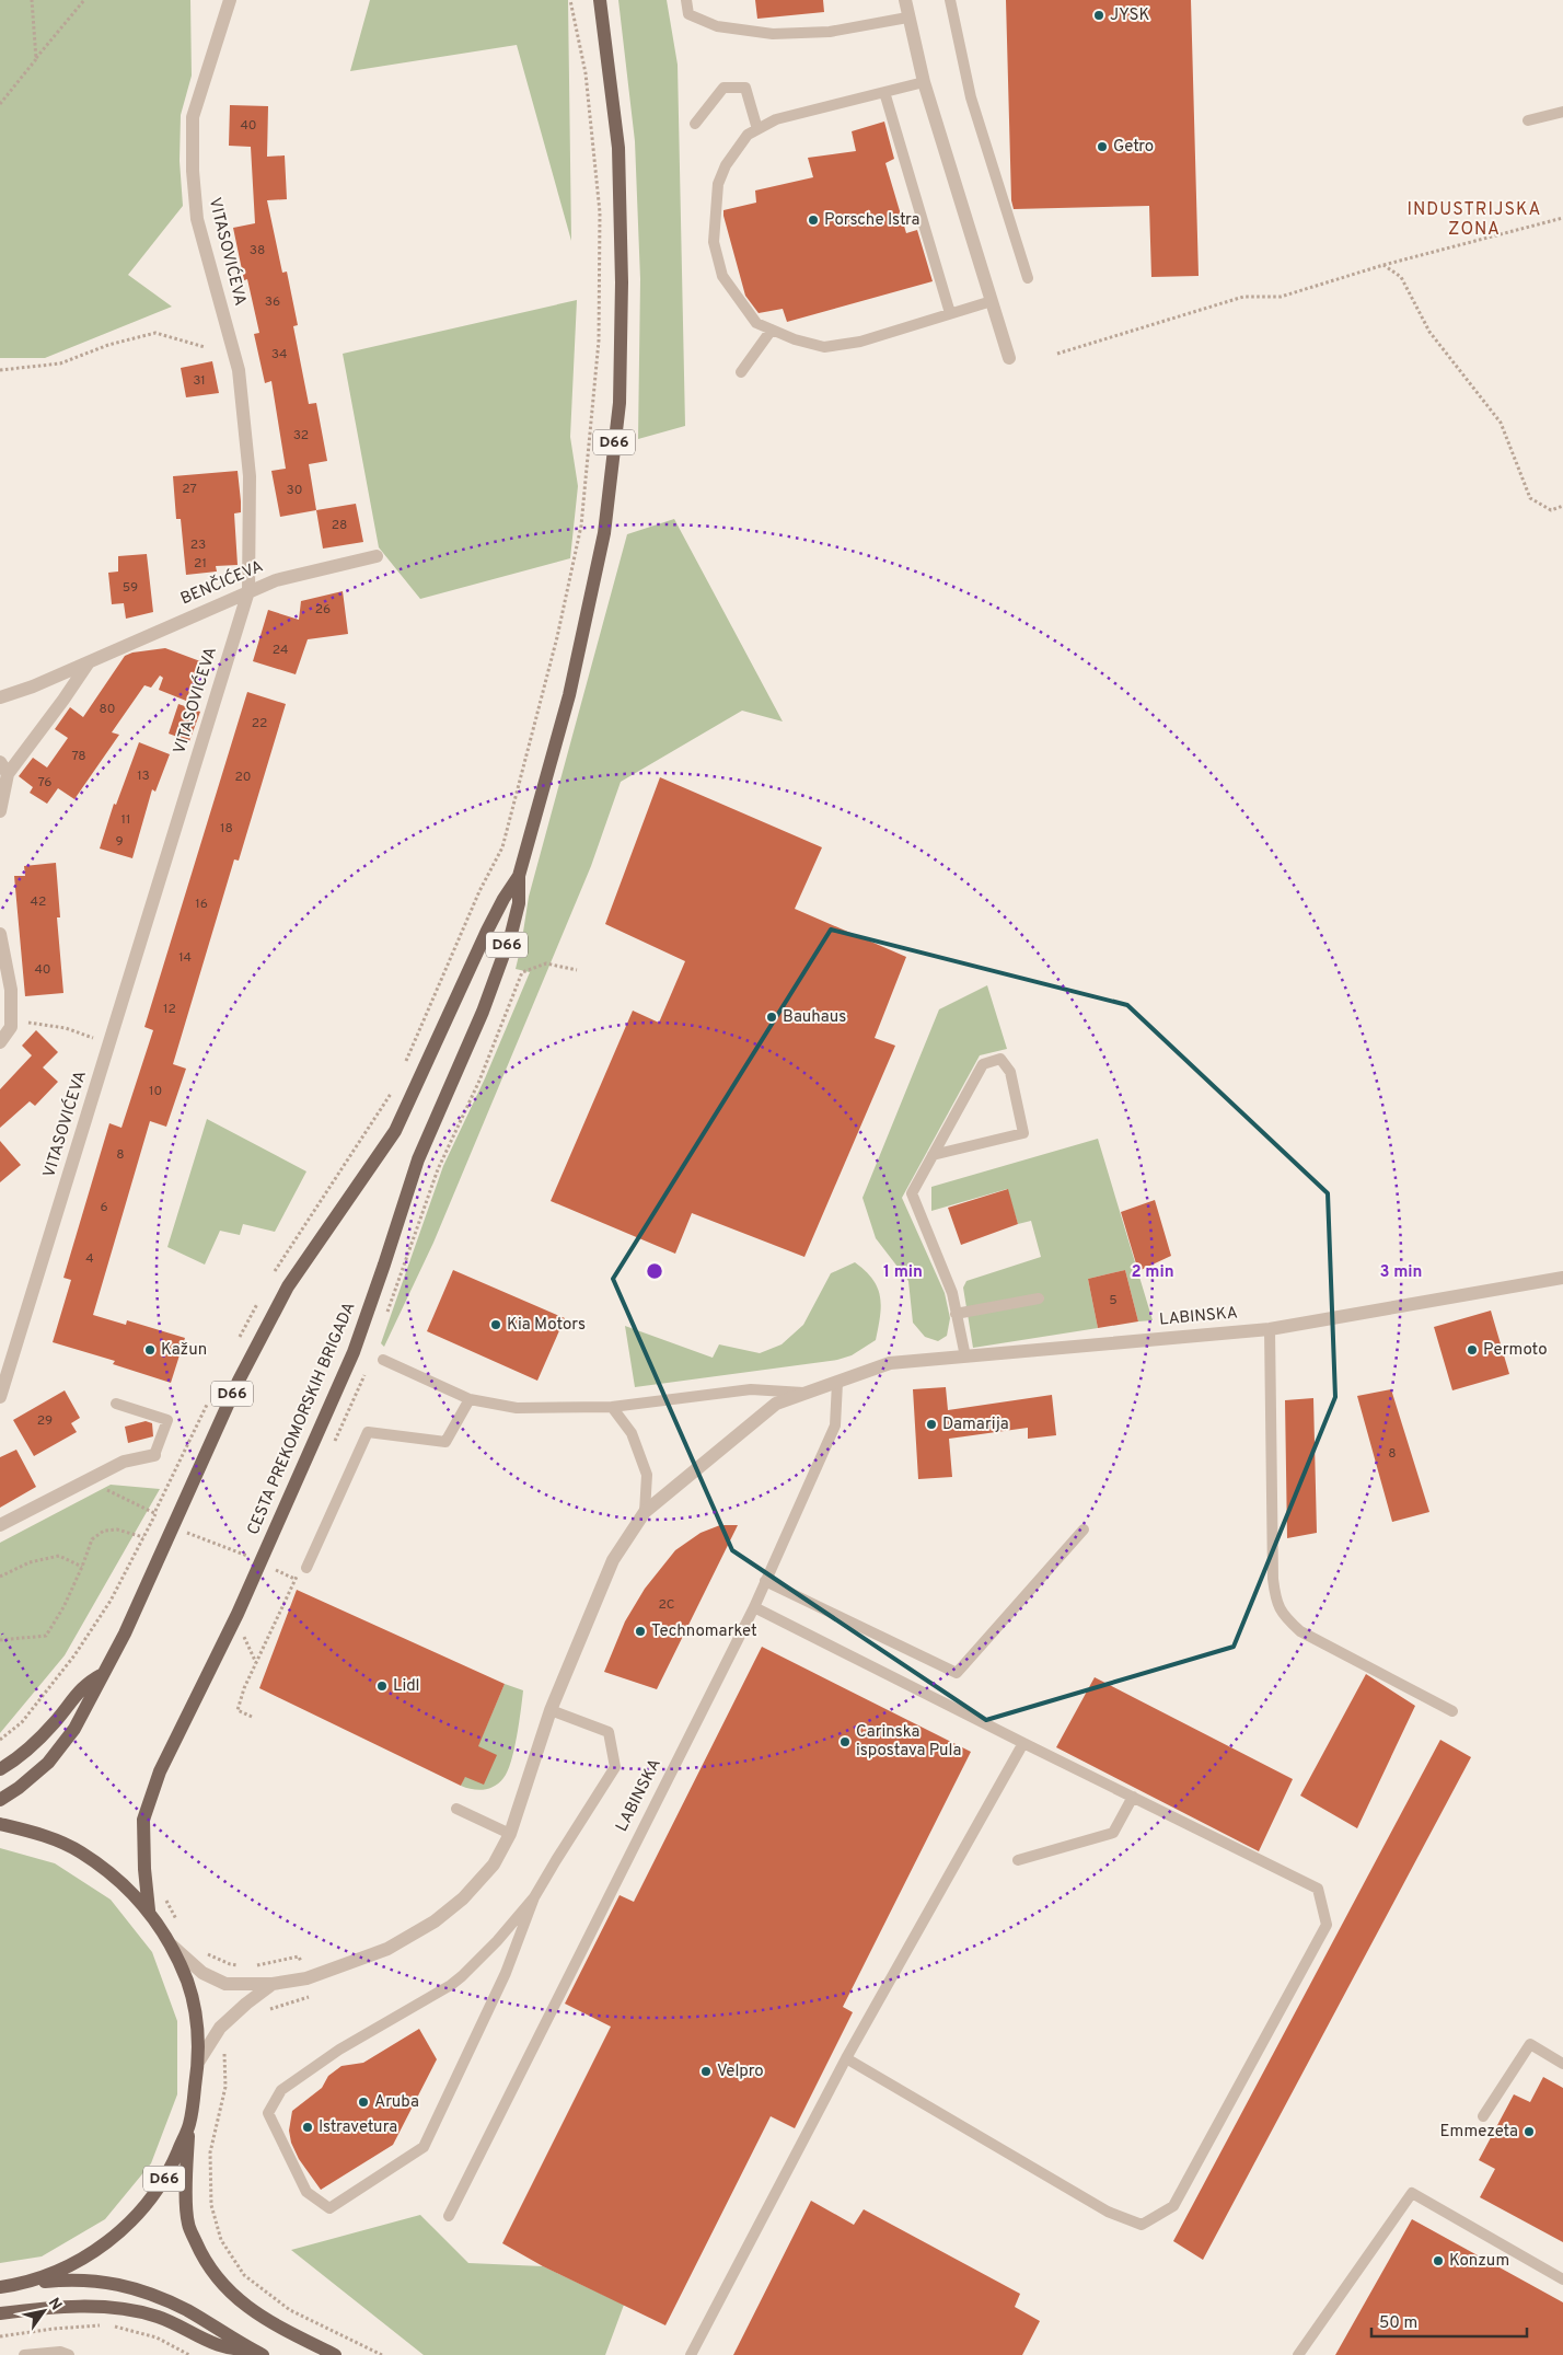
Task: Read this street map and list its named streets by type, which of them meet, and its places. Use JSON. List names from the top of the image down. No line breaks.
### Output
{"streets":{"main road":["D66","CESTA PREKOMORSKIH BRIGADA"],"street":["VITASOVIĆEVA","BENČIĆEVA","LABINSKA"]},"crossings":[["VITASOVIĆEVA","BENČIĆEVA"],["D66","LABINSKA"],["D66","CESTA PREKOMORSKIH BRIGADA"]],"districts":["INDUSTRIJSKA ZONA"],"places":["JYSK","Getro","Porsche Istra","Bauhaus","Kia Motors","Kažun","Permoto","Damarija","Technomarket","Lidl","Carinska ispostava Pula","Velpro","Aruba","Istravetura","Emmezeta","Konzum"],"house_numbers":["40","38","36","34","31","32","27","30","28","23","21","59","26","24","80","22","78","13","20","76","11","18","9","42","16","14","40","12","10","8","6","4","5","29","8","2C"],"scale_bar":"50 m","north":"top right","rings":["1 min","2 min","3 min"]}
